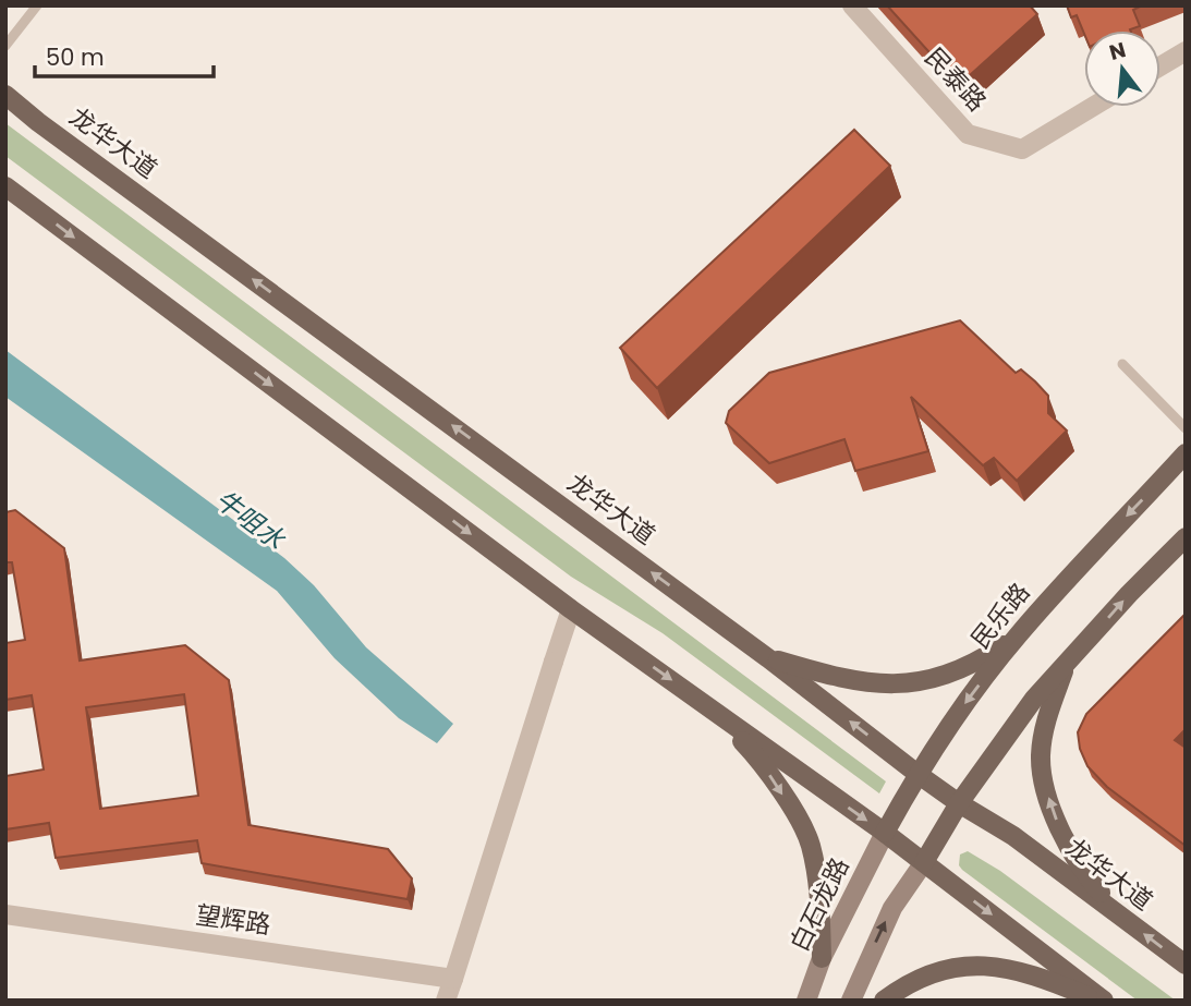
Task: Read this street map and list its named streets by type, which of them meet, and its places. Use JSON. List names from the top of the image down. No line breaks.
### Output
{"streets":{"main road":["龙华大道","民乐路","白石龙路"],"street":["民泰路","望辉路"]},"crossings":[["龙华大道","民乐路"],["民乐路","白石龙路"]],"water":["牛咀水"],"scale_bar":"50 m","north":"top"}
